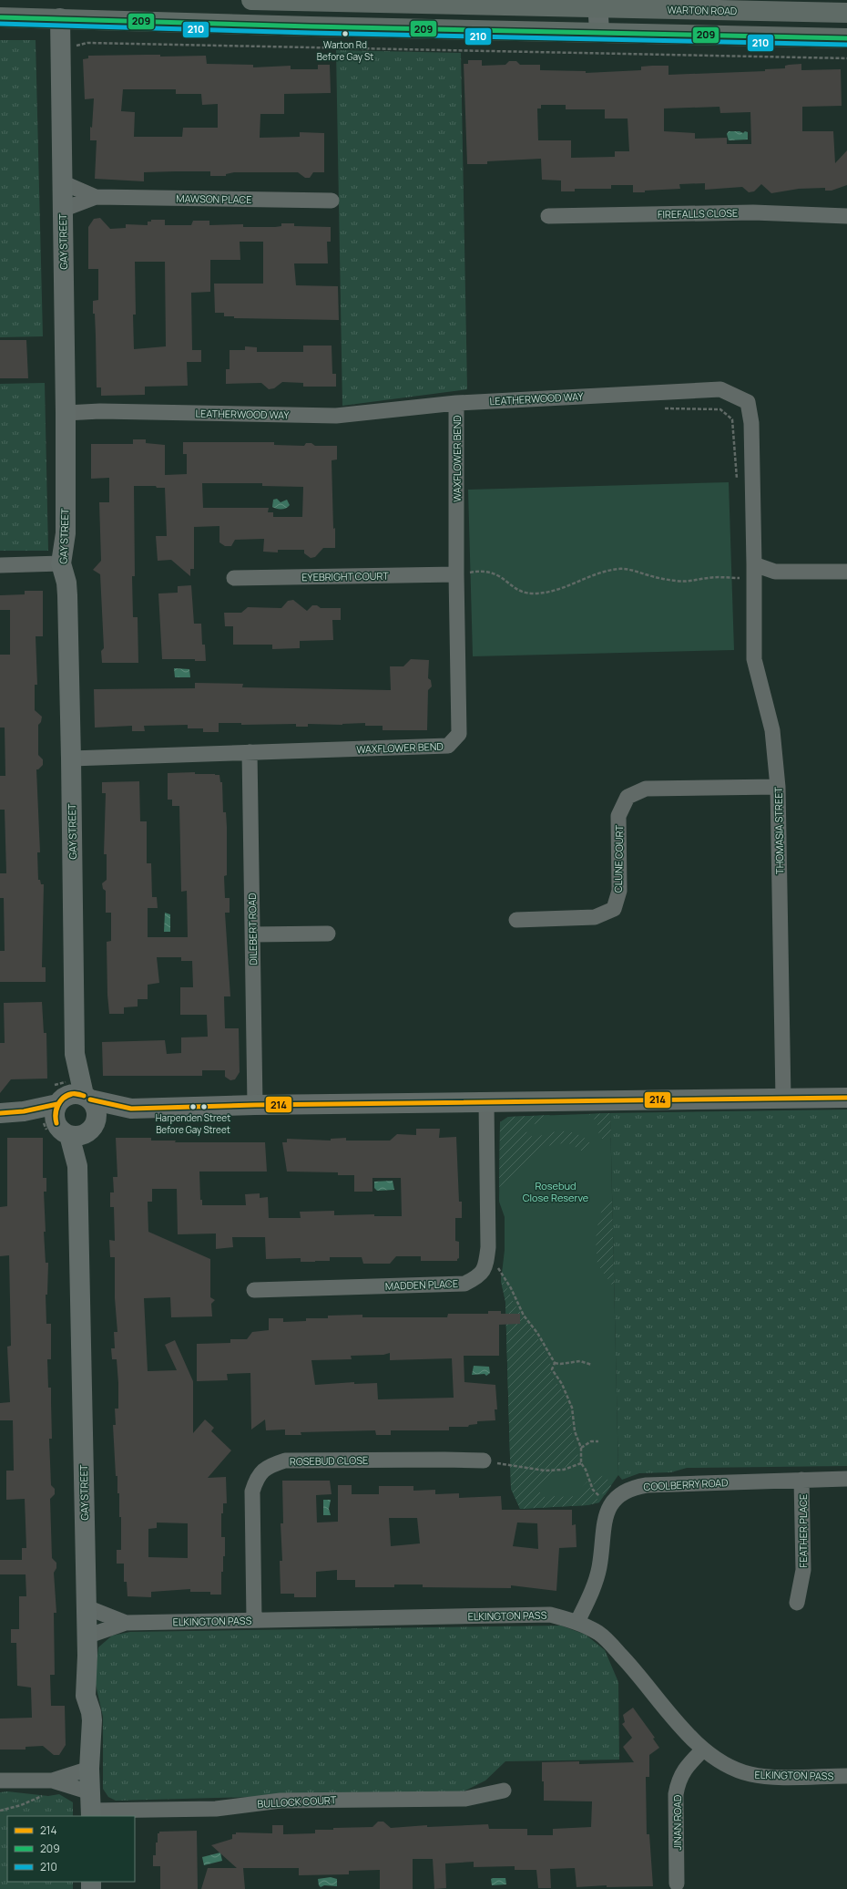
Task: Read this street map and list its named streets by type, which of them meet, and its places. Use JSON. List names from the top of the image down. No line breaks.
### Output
{"streets":{"main road":["WARTON ROAD"],"street":["MAWSON PLACE","FIREFALLS CLOSE","GAY STREET","LEATHERWOOD WAY","WAXFLOWER BEND","EYEBRIGHT COURT","THOMASIA STREET","CLUNE COURT","DILEBERT ROAD","MADDEN PLACE","ROSEBUD CLOSE","COOLBERRY ROAD","FEATHER PLACE","ELKINGTON PASS","BULLOCK COURT","JINAN ROAD"]},"crossings":[["MAWSON PLACE","GAY STREET"],["GAY STREET","LEATHERWOOD WAY"],["GAY STREET","WAXFLOWER BEND"],["GAY STREET","ELKINGTON PASS"],["GAY STREET","BULLOCK COURT"],["LEATHERWOOD WAY","WAXFLOWER BEND"],["LEATHERWOOD WAY","THOMASIA STREET"],["WAXFLOWER BEND","EYEBRIGHT COURT"],["WAXFLOWER BEND","DILEBERT ROAD"],["THOMASIA STREET","CLUNE COURT"],["ROSEBUD CLOSE","ELKINGTON PASS"],["COOLBERRY ROAD","FEATHER PLACE"],["COOLBERRY ROAD","ELKINGTON PASS"],["ELKINGTON PASS","JINAN ROAD"]],"parks":["Rosebud Close Reserve"],"places":["Warton Rd Before Gay St","Harpenden Street Before Gay Street"],"lines":["transit line 209","transit line 210","transit line 214"],"legend":["214","209","210"]}
